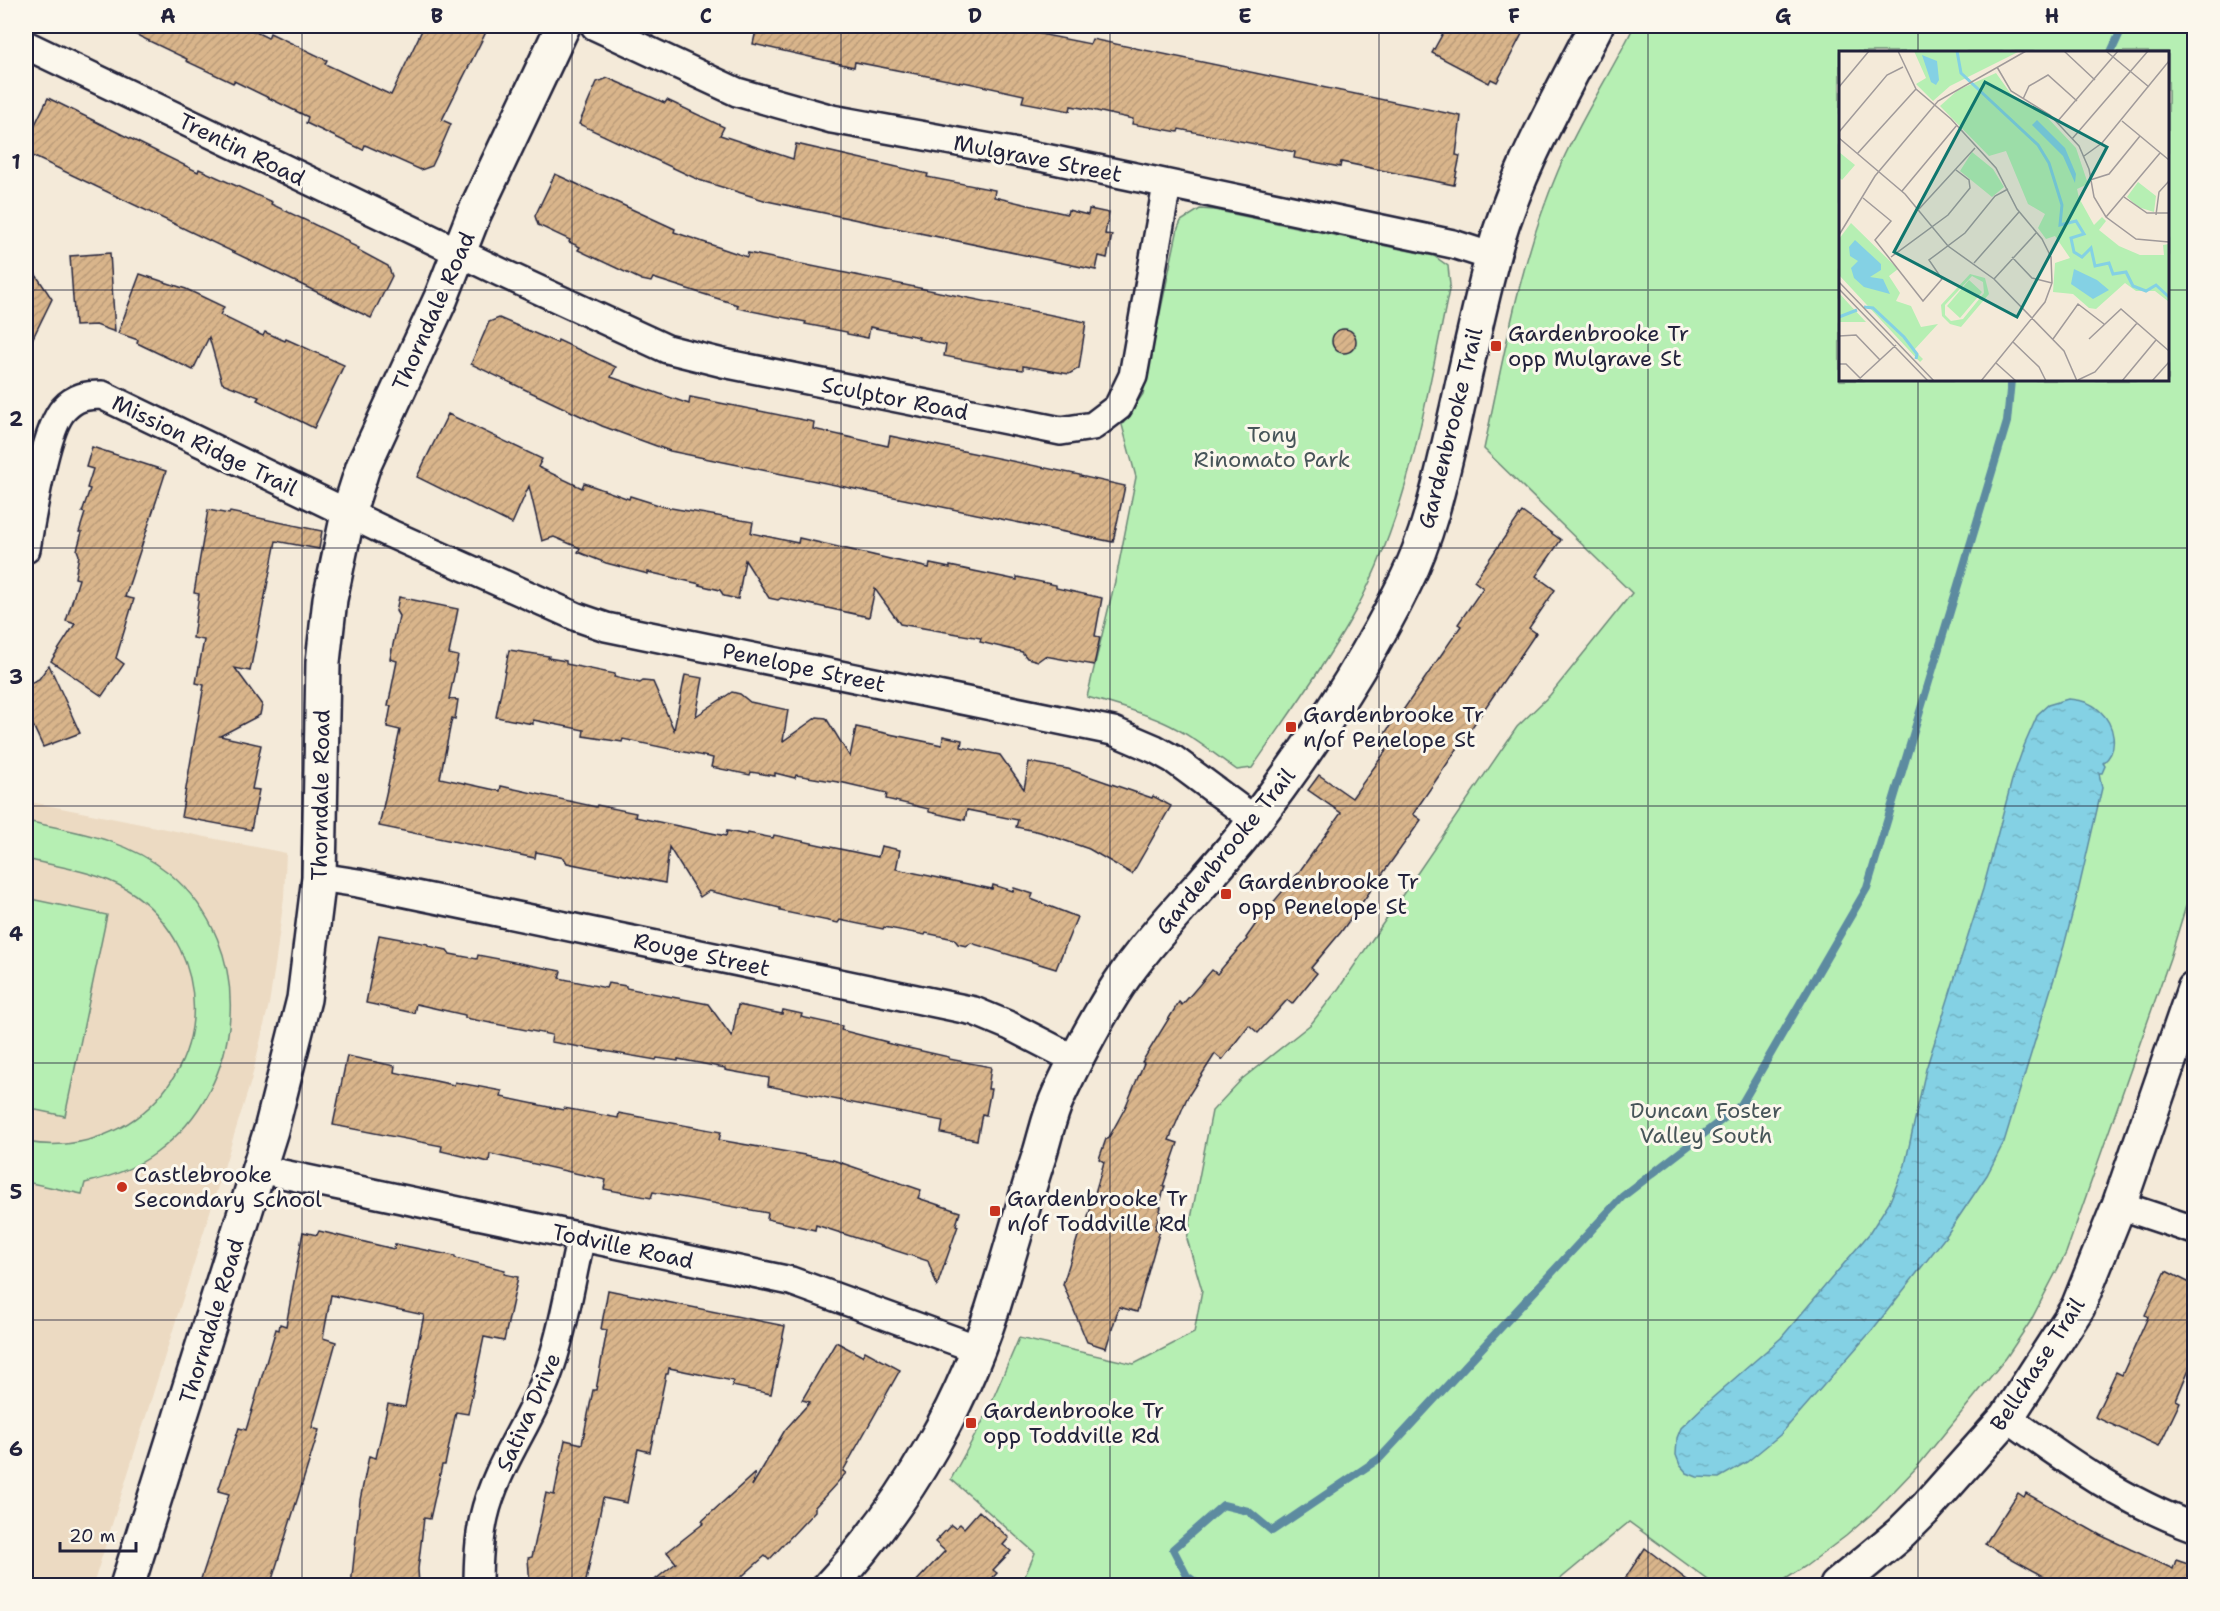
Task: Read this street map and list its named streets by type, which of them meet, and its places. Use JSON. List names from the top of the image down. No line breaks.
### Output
{"streets":{"street":["Trentin Road","Mulgrave Street","Thorndale Road","Sculptor Road","Gardenbrooke Trail","Mission Ridge Trail","Penelope Street","Rouge Street","Todville Road","Bellchase Trail","Sativa Drive"]},"crossings":[["Trentin Road","Thorndale Road"],["Trentin Road","Sculptor Road"],["Mulgrave Street","Sculptor Road"],["Mulgrave Street","Gardenbrooke Trail"],["Thorndale Road","Sculptor Road"],["Thorndale Road","Mission Ridge Trail"],["Thorndale Road","Penelope Street"],["Thorndale Road","Rouge Street"],["Thorndale Road","Todville Road"],["Gardenbrooke Trail","Penelope Street"],["Gardenbrooke Trail","Rouge Street"],["Gardenbrooke Trail","Todville Road"],["Mission Ridge Trail","Penelope Street"],["Todville Road","Sativa Drive"]],"parks":["Tony Rinomato Park","Duncan Foster Valley South"],"places":{"transit":["Gardenbrooke Tr opp Mulgrave St","Gardenbrooke Tr n/of Penelope St","Gardenbrooke Tr opp Penelope St","Gardenbrooke Tr n/of Toddville Rd","Gardenbrooke Tr opp Toddville Rd"],"other":["Castlebrooke Secondary School"]},"scale_bar":"20 m","grid":{"columns":["A","B","C","D","E","F","G","H"],"rows":["1","2","3","4","5","6"]}}
